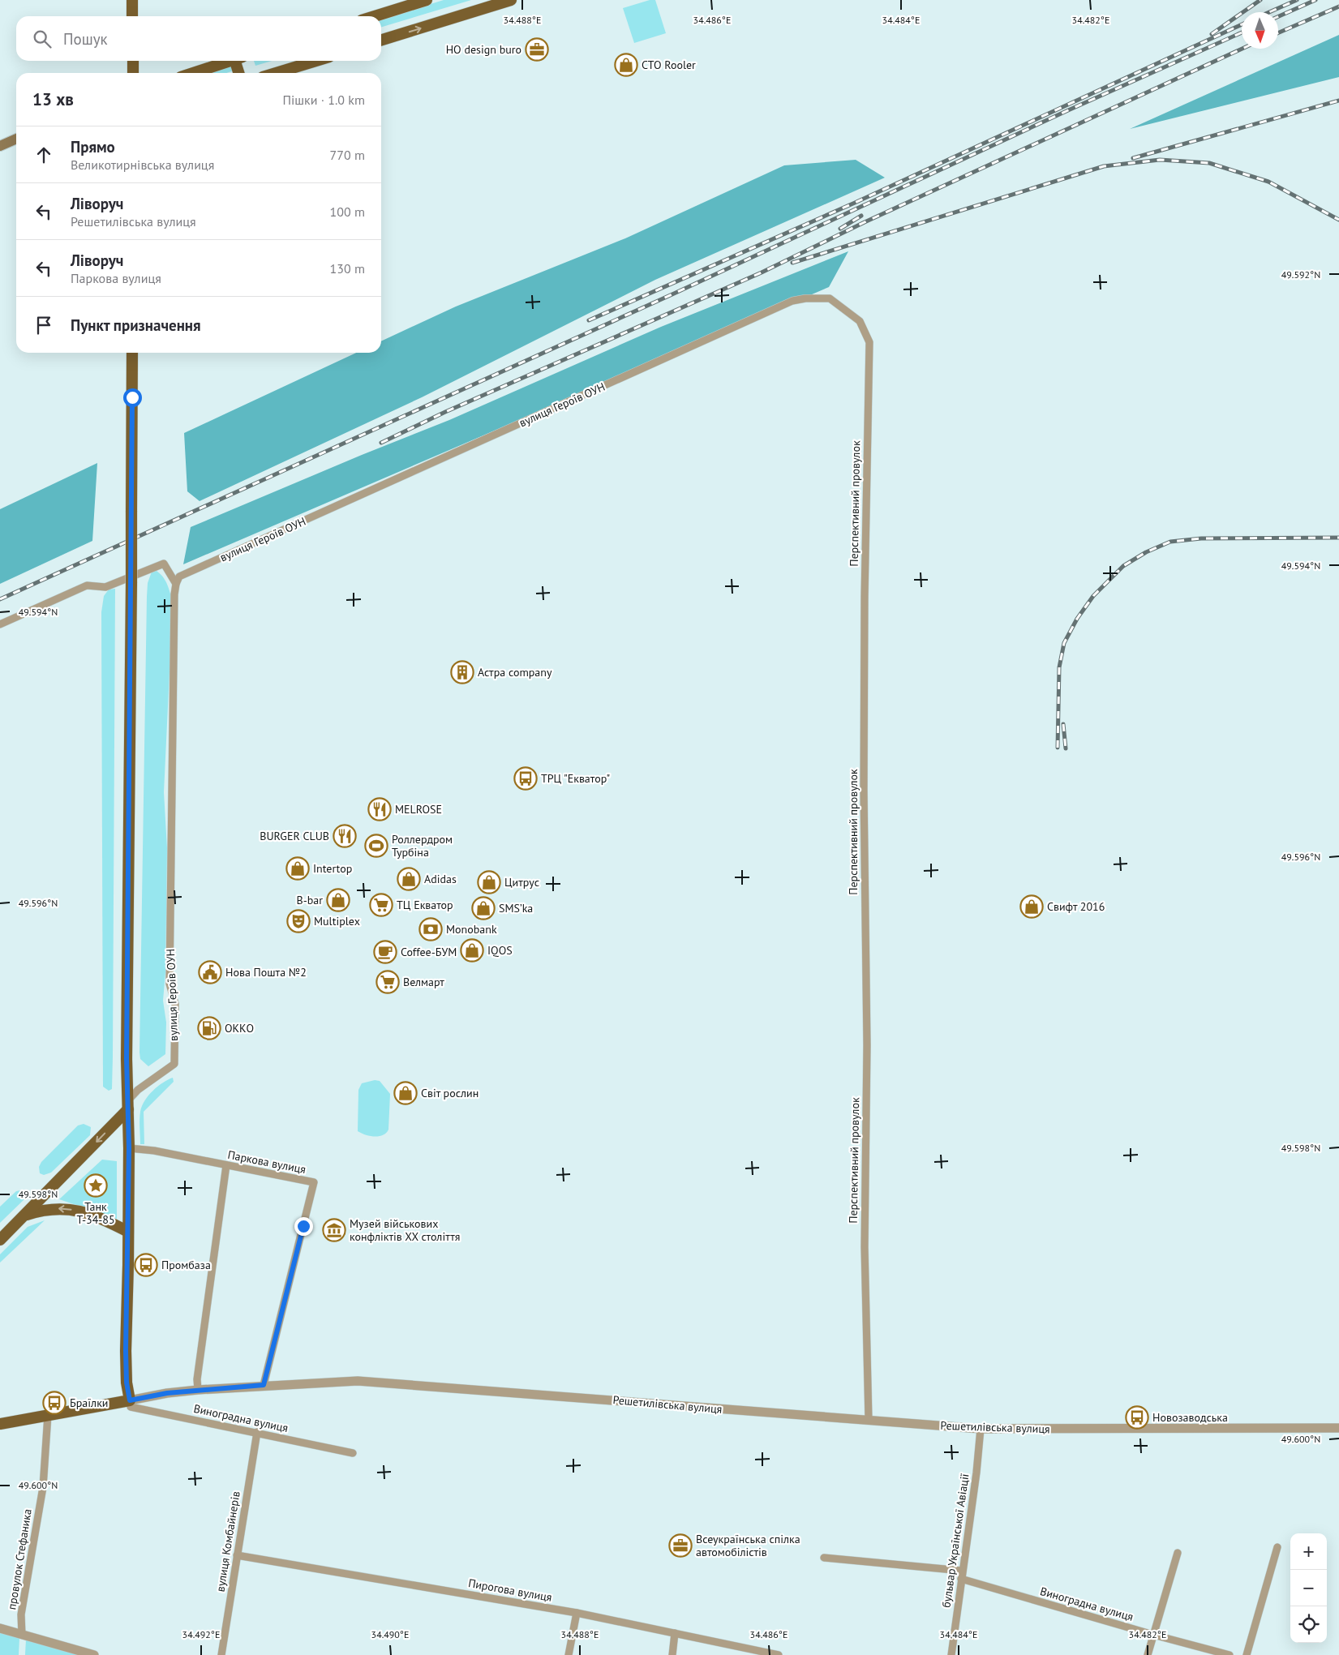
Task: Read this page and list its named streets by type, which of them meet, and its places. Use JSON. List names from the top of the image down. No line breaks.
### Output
{"streets":{"main road":["Решетилівська вулиця"],"street":["вулиця Героїв ОУН","Перспективний провулок","Паркова вулиця","Виноградна вулиця","бульвар Української Авіації","вулиця Комбайнерів","провулок Стефаника","Пирогова вулиця"]},"crossings":[["вулиця Героїв ОУН","Перспективний провулок"],["Перспективний провулок","Решетилівська вулиця"],["Паркова вулиця","Решетилівська вулиця"],["Решетилівська вулиця","Виноградна вулиця"],["Решетилівська вулиця","бульвар Української Авіації"],["Решетилівська вулиця","провулок Стефаника"],["Виноградна вулиця","бульвар Української Авіації"],["Виноградна вулиця","вулиця Комбайнерів"],["вулиця Комбайнерів","Пирогова вулиця"]],"places":{"office":["HO design buro","Всеукраїнська спілка автомобілістів"],"shop":["СТО Rooler","Intertop","Adidas","Цитрус","B-bar","Свифт 2016","SMS’ka","IQOS","Світ рослин"],"building":["Астра company"],"bus stop":["ТРЦ \"Екватор\"","Промбаза","Браїлки","Новозаводська"],"restaurant":["MELROSE","BURGER CLUB"],"sports":["Роллердром Турбіна"],"supermarket":["ТЦ Екватор","Велмарт"],"theatre":["Multiplex"],"bank":["Monobank"],"cafe":["Coffee-БУМ"],"public building":["Нова Пошта №2"],"fuel station":["ОККО"],"place":["Танк Т-34-85"],"museum":["Музей військових конфліктів ХХ століття"]},"north":"bottom","page":{"search":"Пошук","heading":["13 хв","Пішки · 1.0 km"],"list":[["Прямо","Великотирнівська вулиця","770 m"],["Ліворуч","Решетилівська вулиця","100 m"],["Ліворуч","Паркова вулиця","130 m"],"Пункт призначення"],"map_buttons":["+","−"]},"coordinates":["34.488°E","34.486°E","34.484°E","34.482°E","49.592°N","49.594°N","49.596°N","49.598°N","49.600°N","34.492°E","34.490°E"]}
